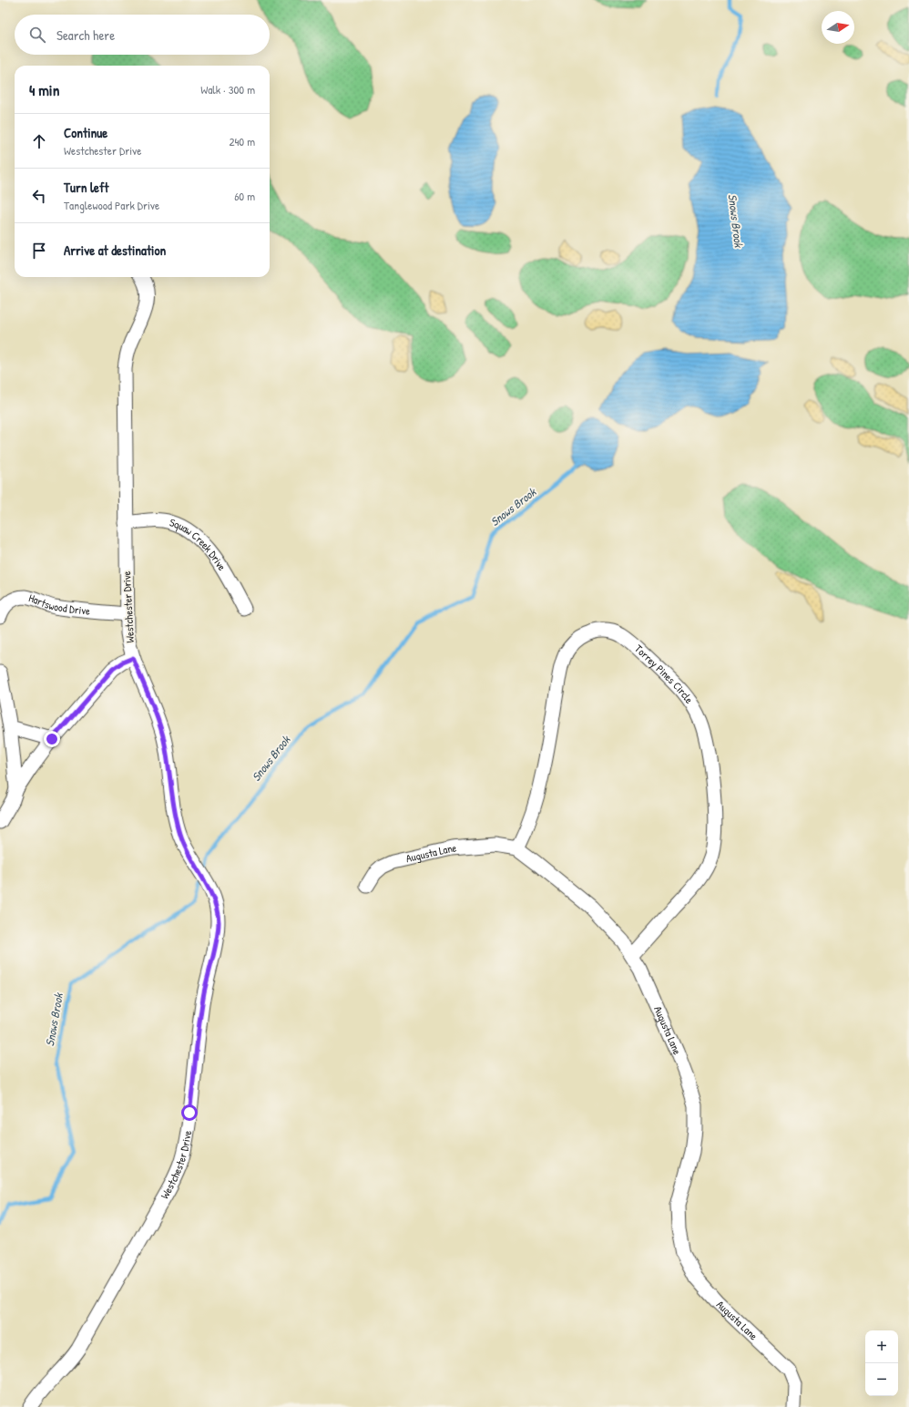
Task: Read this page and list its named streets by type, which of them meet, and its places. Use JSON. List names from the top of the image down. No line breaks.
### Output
{"streets":{"street":["Squaw Creek Drive","Hartswood Drive","Westchester Drive","Torrey Pines Circle","Augusta Lane"]},"crossings":[["Squaw Creek Drive","Westchester Drive"],["Hartswood Drive","Westchester Drive"],["Torrey Pines Circle","Augusta Lane"]],"water":["Snows Brook"],"north":"right","page":{"search":"Search here","heading":["4 min","Walk · 300 m"],"list":[["Continue","Westchester Drive","240 m"],["Turn left","Tanglewood Park Drive","60 m"],"Arrive at destination"],"map_buttons":["+","−"]}}
